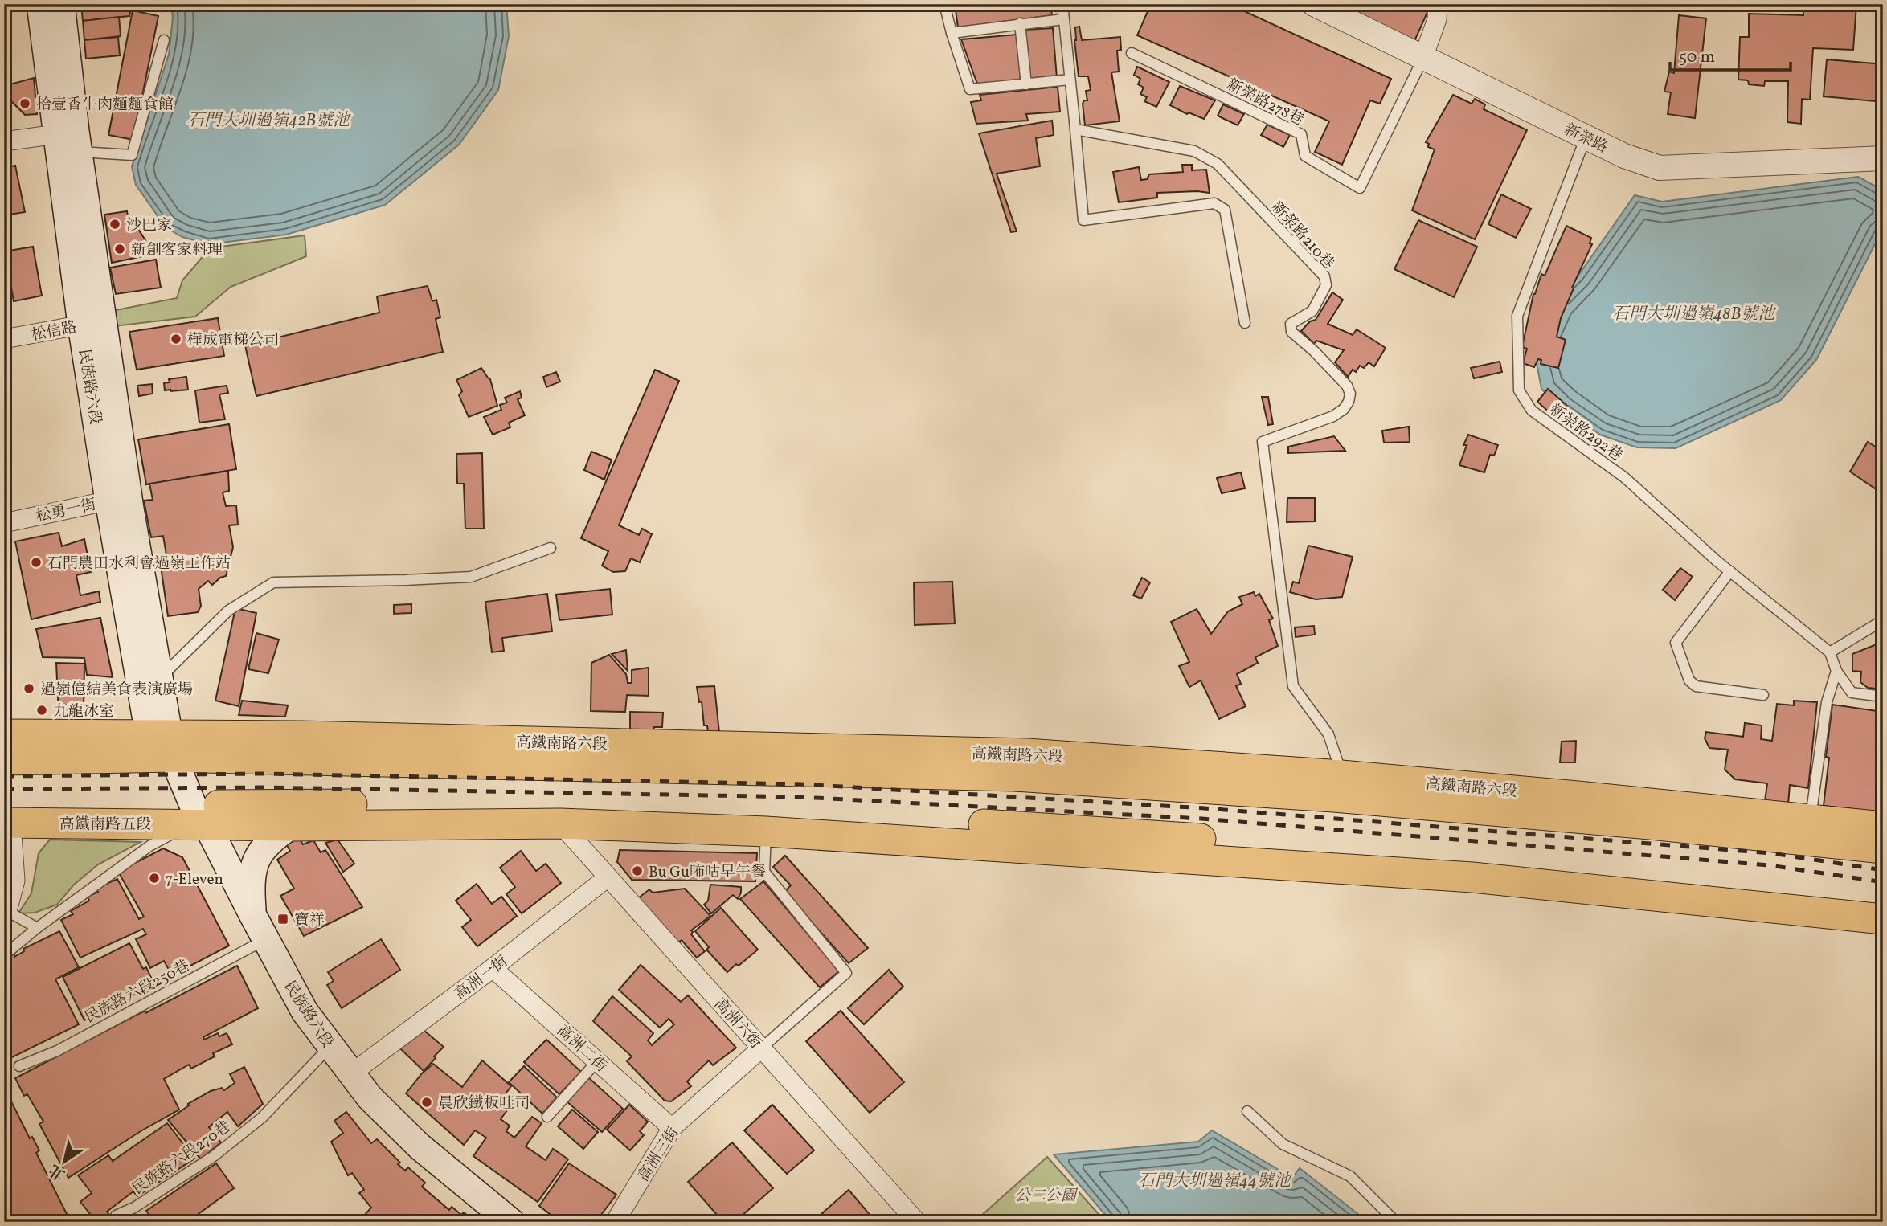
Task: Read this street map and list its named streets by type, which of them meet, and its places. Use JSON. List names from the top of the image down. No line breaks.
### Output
{"streets":{"main road":["民族路六段","高鐵南路六段","高鐵南路五段"],"street":["新榮路","松信路","松勇一街","高洲一街","高洲六街","高洲二街","高洲三街"],"lane":["新榮路278巷","新榮路210巷","新榮路292巷","民族路六段250巷","民族路六段270巷"]},"crossings":[["新榮路278巷","新榮路"],["新榮路","新榮路292巷"],["新榮路210巷","高鐵南路六段"],["松信路","民族路六段"],["民族路六段","松勇一街"],["民族路六段","高鐵南路六段"],["民族路六段","高鐵南路五段"],["民族路六段","高洲一街"],["民族路六段","民族路六段250巷"],["民族路六段","民族路六段270巷"],["高洲一街","高洲六街"],["高洲一街","高洲二街"],["高洲六街","高洲三街"],["高洲二街","高洲三街"]],"water":["石門大圳過嶺42B號池","石門大圳過嶺48B號池","石門大圳過嶺44號池"],"parks":["公二公園"],"places":{"other":["拾壹香牛肉麵麵食館","沙巴家","新創客家料理","樺成電梯公司","石門農田水利會過嶺工作站","過嶺億結美食表演廣場","九龍冰室","Bu Gu咘咕早午餐","7-Eleven","晨欣鐵板吐司"],"transit":["寶祥"]},"scale_bar":"50 m","north":"bottom left"}
